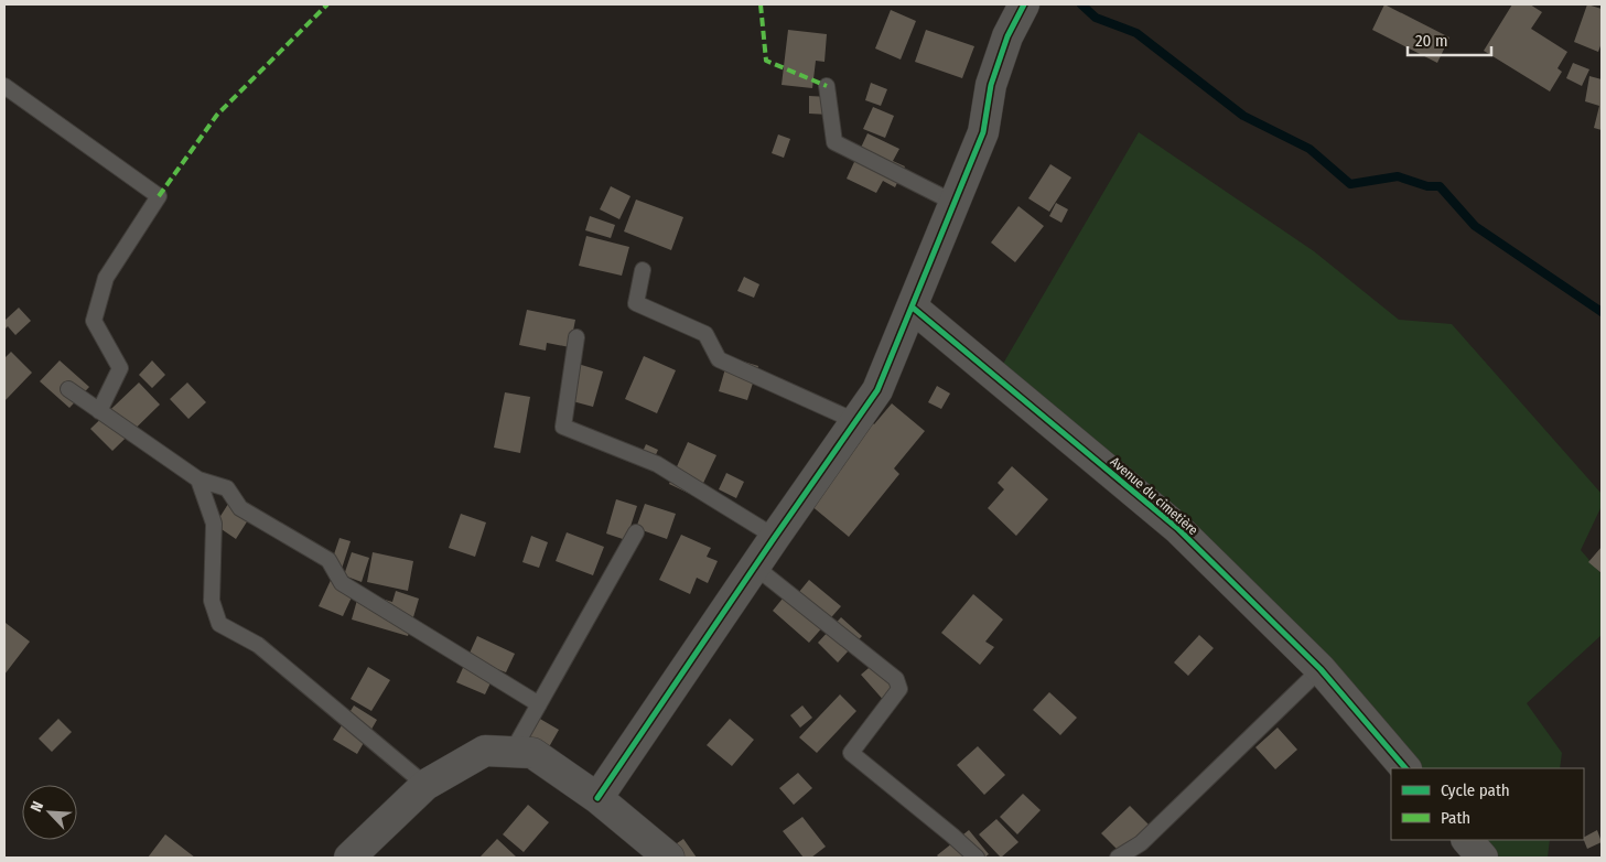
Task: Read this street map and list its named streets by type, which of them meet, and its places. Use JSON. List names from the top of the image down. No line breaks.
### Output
{"streets":{"street":["Avenue du cimetière"]},"legend":["Cycle path","Path"],"scale_bar":"20 m","north":"top left"}
